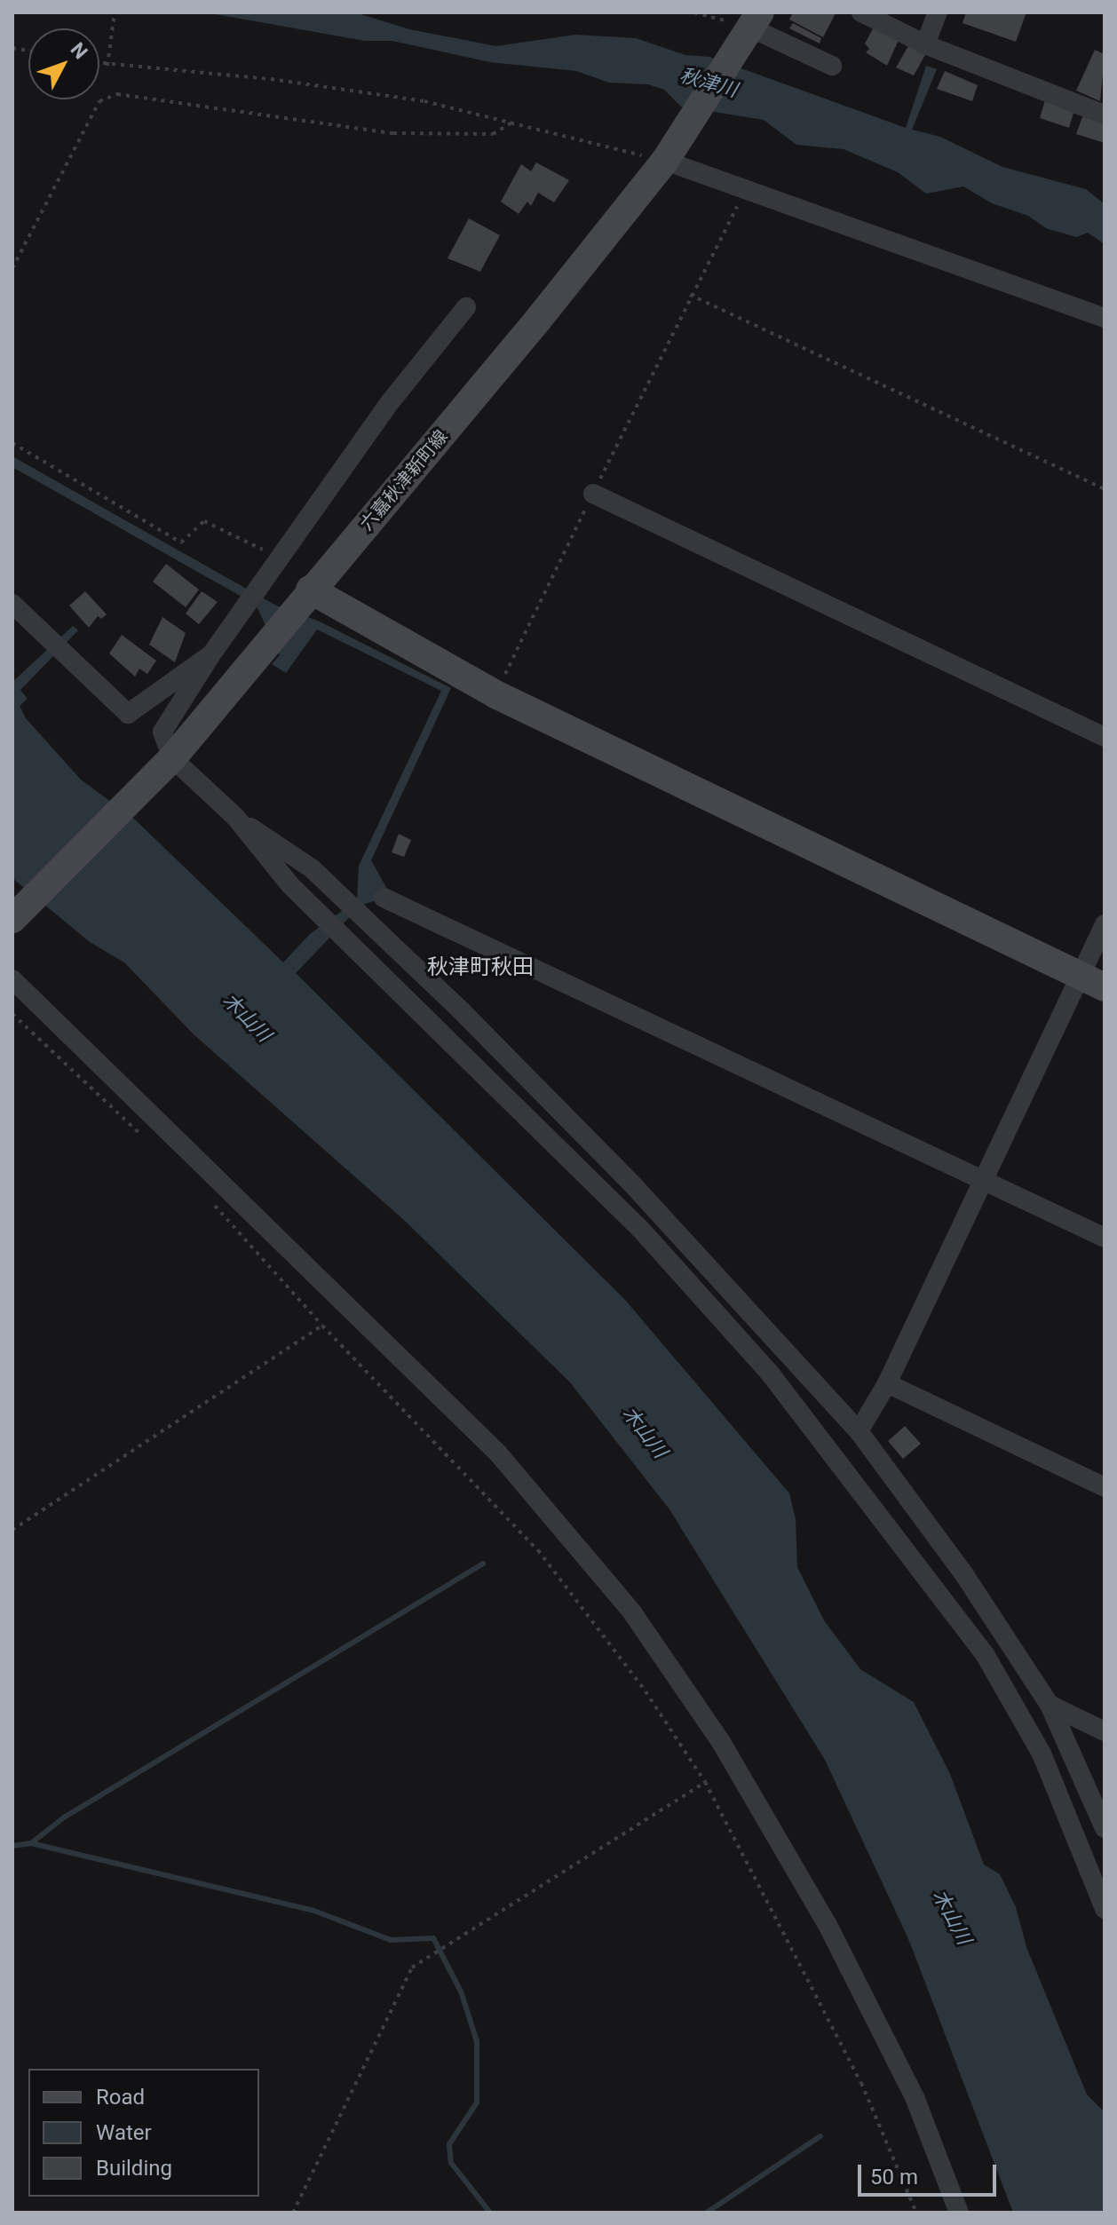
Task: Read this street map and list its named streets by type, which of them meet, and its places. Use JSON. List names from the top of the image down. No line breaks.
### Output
{"streets":{"main road":["六嘉秋津新町線"]},"districts":["秋津町秋田"],"water":["秋津川","木山川"],"legend":["Road","Water","Building"],"scale_bar":"50 m","north":"top right"}
